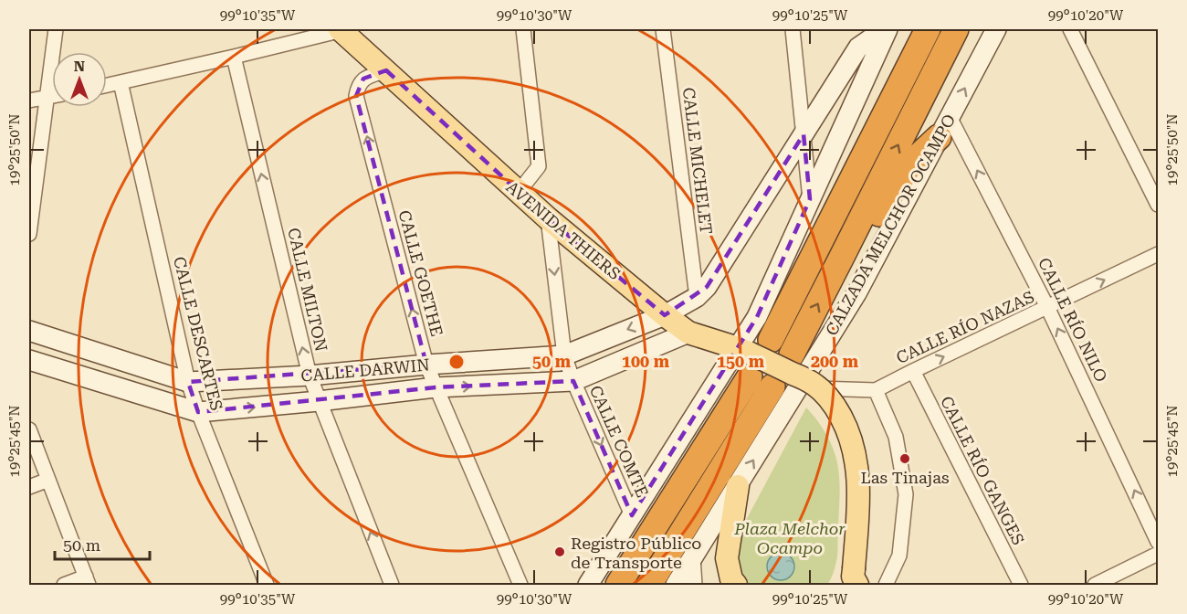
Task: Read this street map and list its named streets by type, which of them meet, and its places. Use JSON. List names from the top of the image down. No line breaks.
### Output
{"streets":{"main road":["AVENIDA THIERS"],"street":["CALLE MICHELET","CALZADA MELCHOR OCAMPO","CALLE GOETHE","CALLE MILTON","CALLE RÍO NILO","CALLE RÍO NAZAS","CALLE DESCARTES","CALLE DARWIN","CALLE COMTE","CALLE RÍO GANGES"]},"crossings":[["CALLE MICHELET","CALLE DARWIN"],["CALZADA MELCHOR OCAMPO","AVENIDA THIERS"],["CALZADA MELCHOR OCAMPO","CALLE RÍO NILO"],["AVENIDA THIERS","CALLE GOETHE"],["AVENIDA THIERS","CALLE DARWIN"],["AVENIDA THIERS","CALLE COMTE"],["CALLE GOETHE","CALLE DARWIN"],["CALLE MILTON","CALLE DARWIN"],["CALLE RÍO NILO","CALLE RÍO NAZAS"],["CALLE RÍO NAZAS","CALLE RÍO GANGES"],["CALLE DESCARTES","CALLE DARWIN"],["CALLE DARWIN","CALLE COMTE"]],"one_way":["CALLE GOETHE","CALLE MILTON","CALLE RÍO NILO","CALLE RÍO NAZAS","CALLE COMTE"],"parks":["Plaza Melchor Ocampo"],"places":["Las Tinajas","Registro Público de Transporte"],"scale_bar":"50 m","north":"top","coordinates":["99°10'35\"W","99°10'30\"W","99°10'25\"W","99°10'20\"W","19°25'50\"N","19°25'45\"N"],"rings":["50 m","100 m","150 m","200 m"]}
